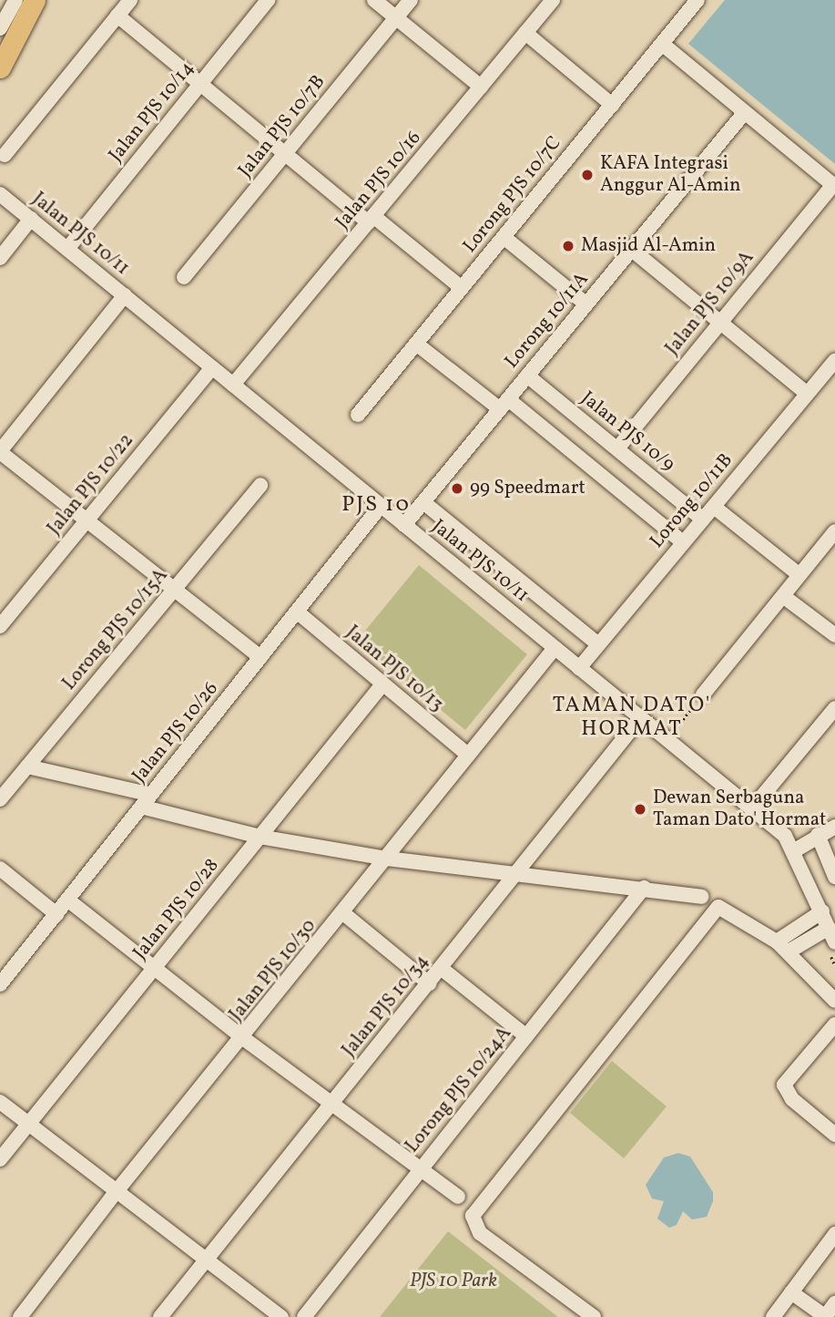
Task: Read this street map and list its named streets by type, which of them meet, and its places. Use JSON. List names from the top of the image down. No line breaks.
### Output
{"streets":{"street":["Jalan PJS 10/14","Jalan PJS 10/7B","Jalan PJS 10/16","Lorong PJS 10/7C","Jalan PJS 10/11","Jalan PJS 10/9A","Lorong 10/11A","Jalan PJS 10/9","Jalan PJS 10/22","Lorong 10/11B","Lorong PJS 10/15A","Jalan PJS 10/13","Jalan PJS 10/26","Jalan PJS 10/28","Jalan PJS 10/30","Jalan PJS 10/34","Lorong PJS 10/24A"]},"crossings":[["Jalan PJS 10/14","Jalan PJS 10/11"],["Jalan PJS 10/16","Jalan PJS 10/11"],["Jalan PJS 10/11","Lorong 10/11A"],["Jalan PJS 10/11","Jalan PJS 10/22"],["Jalan PJS 10/11","Lorong 10/11B"],["Jalan PJS 10/11","Jalan PJS 10/26"],["Jalan PJS 10/11","Jalan PJS 10/30"],["Jalan PJS 10/11","Jalan PJS 10/34"],["Jalan PJS 10/9A","Lorong 10/11A"],["Jalan PJS 10/9A","Jalan PJS 10/9"],["Lorong 10/11A","Jalan PJS 10/9"],["Jalan PJS 10/9","Lorong 10/11B"],["Jalan PJS 10/13","Jalan PJS 10/26"],["Jalan PJS 10/13","Jalan PJS 10/28"],["Jalan PJS 10/13","Jalan PJS 10/30"]],"districts":["PJS 10","TAMAN DATO' HORMAT"],"parks":["PJS 10 Park"],"places":["KAFA Integrasi Anggur Al-Amin","Masjid Al-Amin","99 Speedmart","Dewan Serbaguna Taman Dato' Hormat"]}
